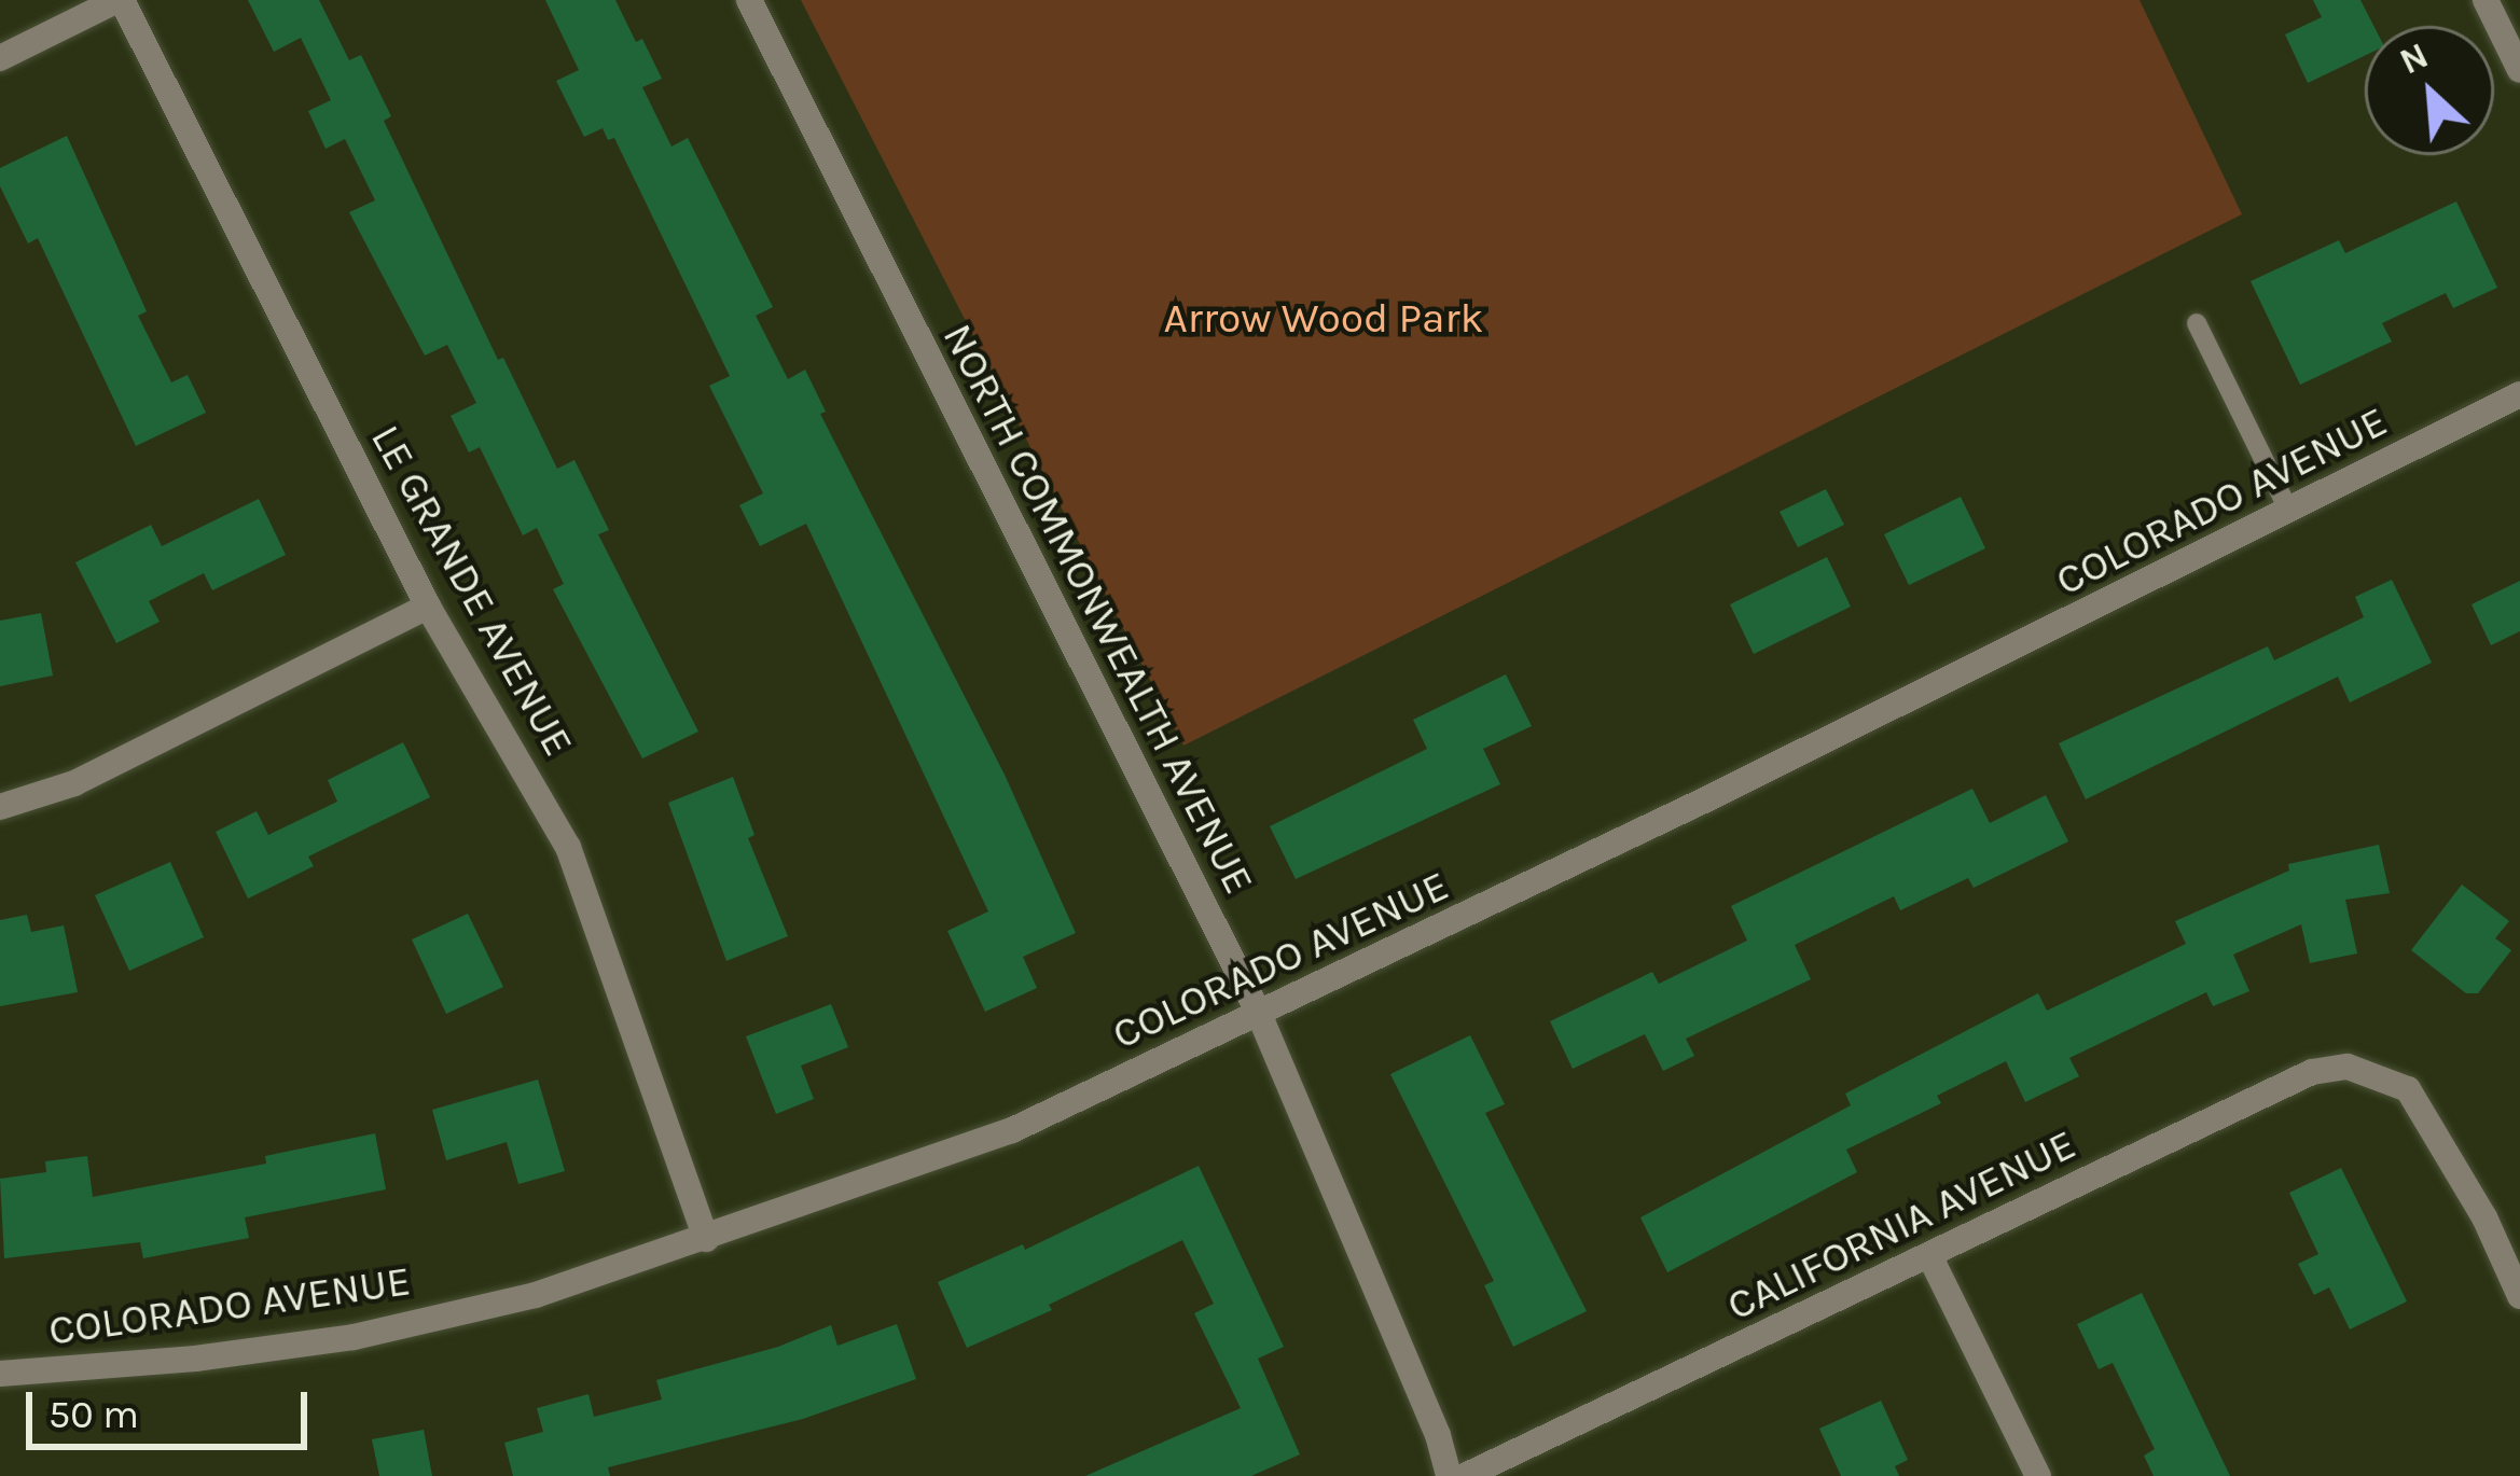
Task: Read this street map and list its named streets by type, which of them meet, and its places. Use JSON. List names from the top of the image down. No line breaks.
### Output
{"streets":{"street":["COLORADO AVENUE","LE GRANDE AVENUE","NORTH COMMONWEALTH AVENUE","CALIFORNIA AVENUE"]},"crossings":[["COLORADO AVENUE","LE GRANDE AVENUE"],["COLORADO AVENUE","NORTH COMMONWEALTH AVENUE"]],"parks":["Arrow Wood Park"],"scale_bar":"50 m","north":"top left"}
